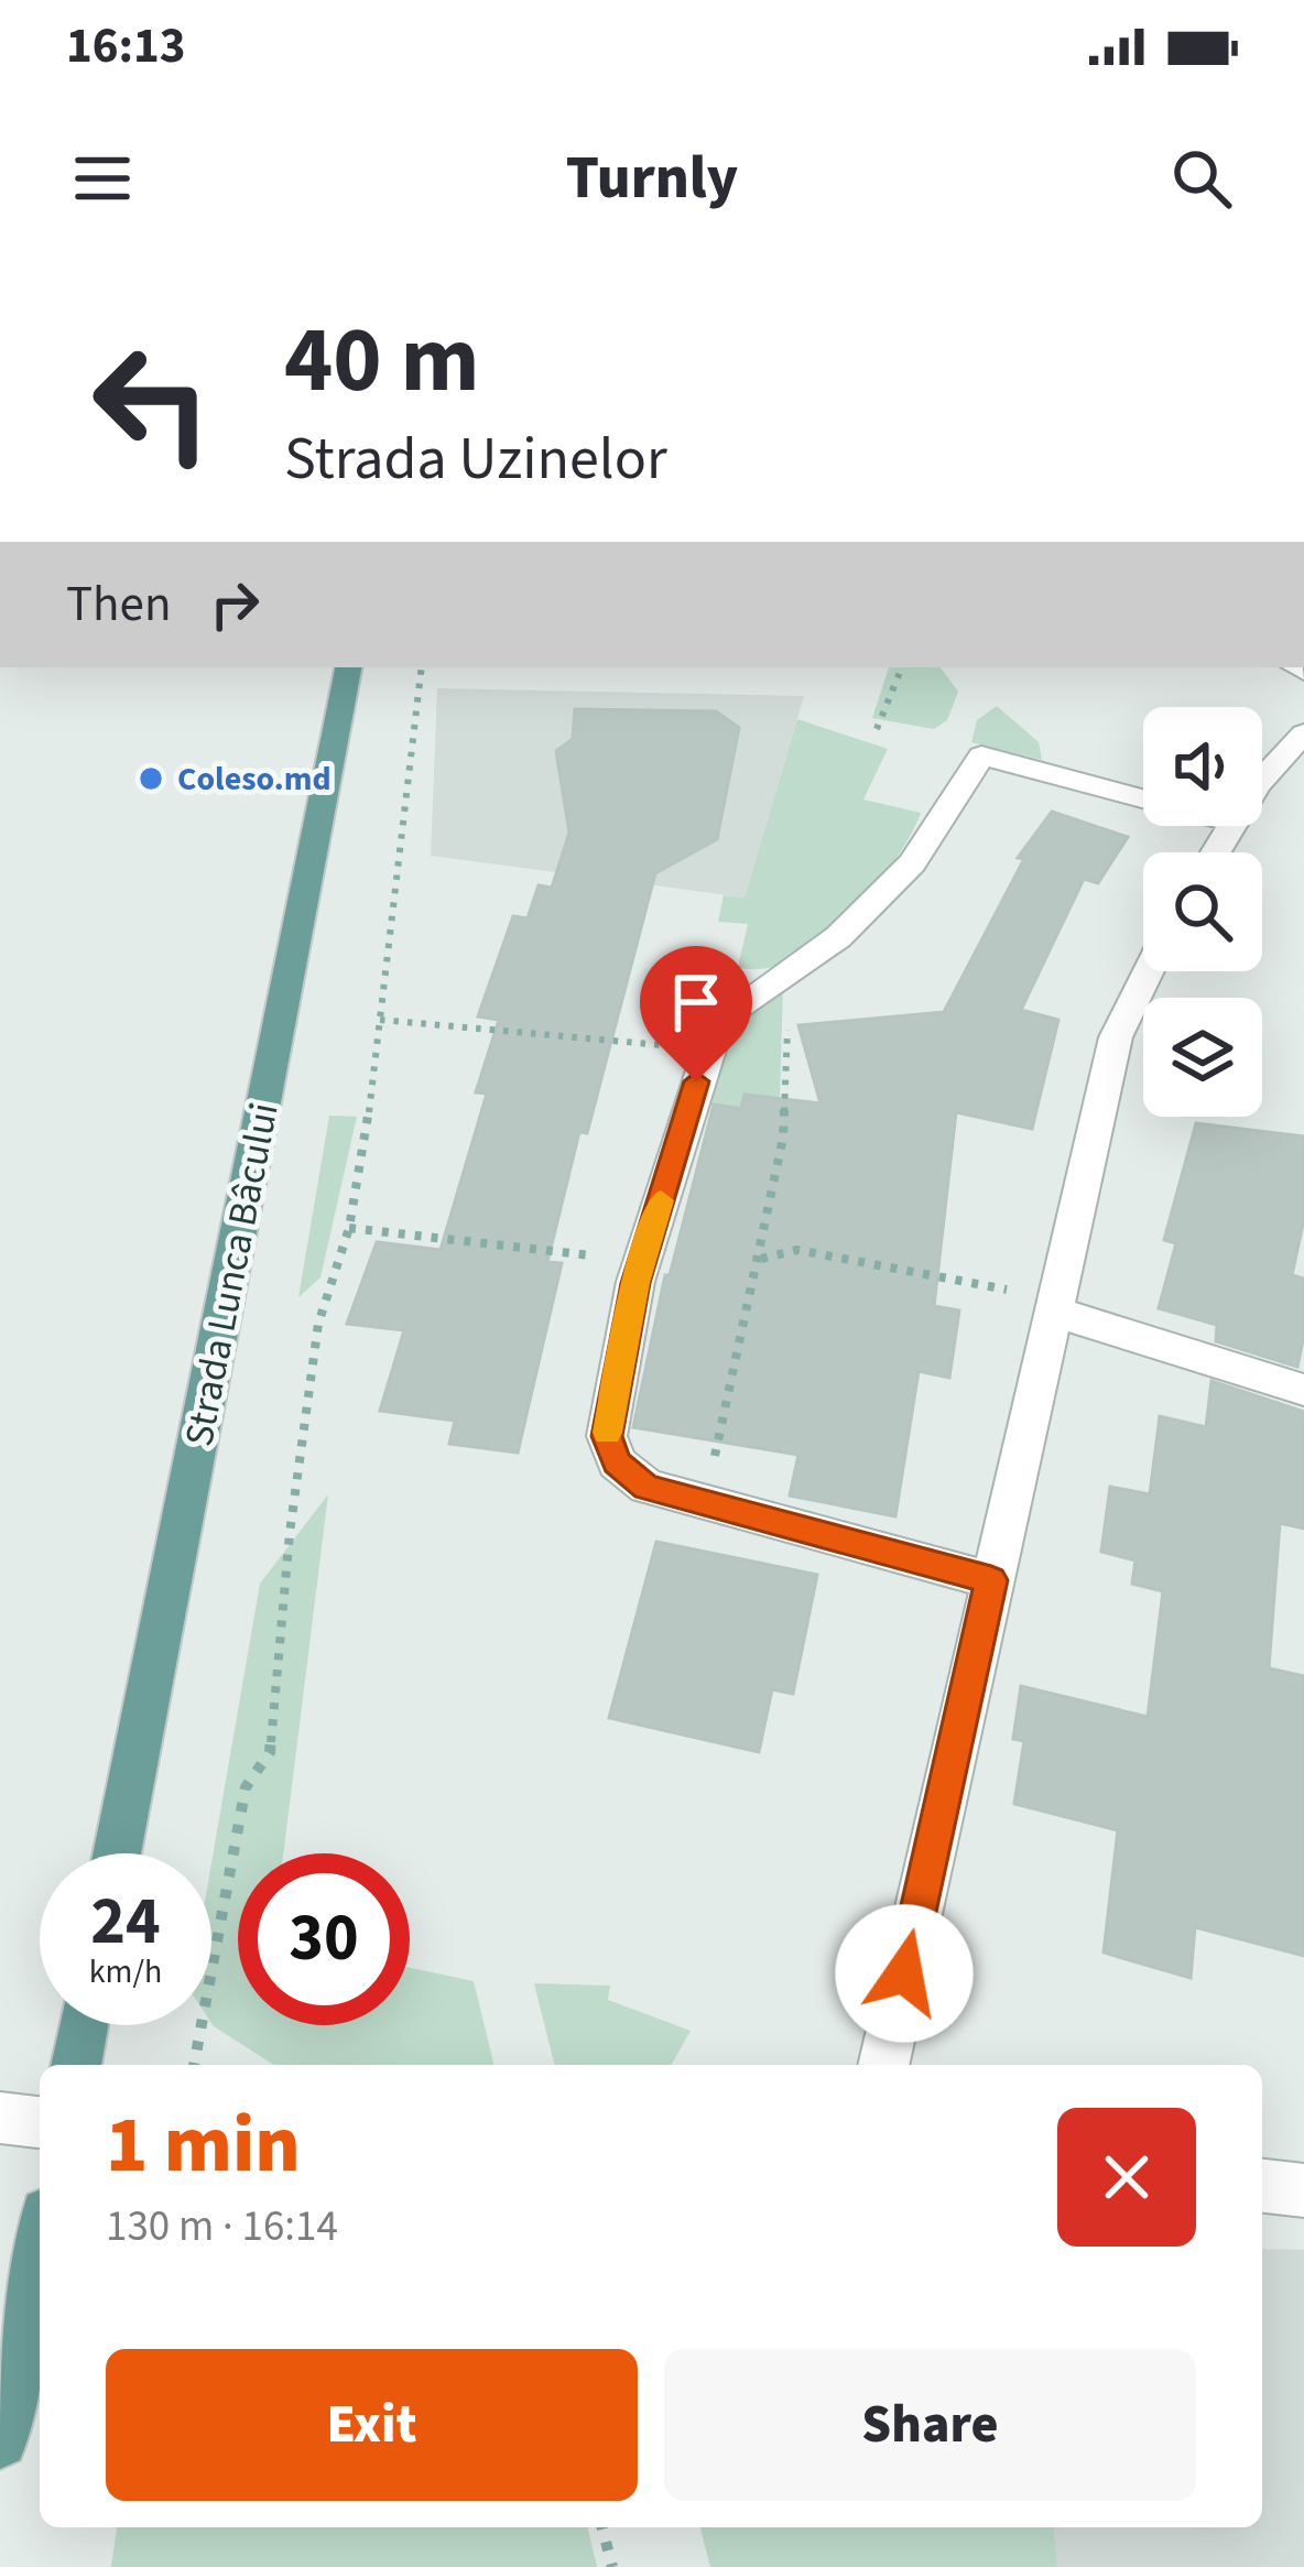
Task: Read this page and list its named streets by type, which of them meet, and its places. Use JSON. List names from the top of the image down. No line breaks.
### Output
{"streets":{"main road":["Strada Lunca Bâcului"]},"places":["Coleso.md"],"page":{"status":"16:13","header":"Turnly","turn":["40 m","Strada Uzinelor"],"then":"Then","speed":"24 km/h","limit":"30","heading":["1 min","130 m · 16:14"],"buttons":["Exit","Share"]}}
